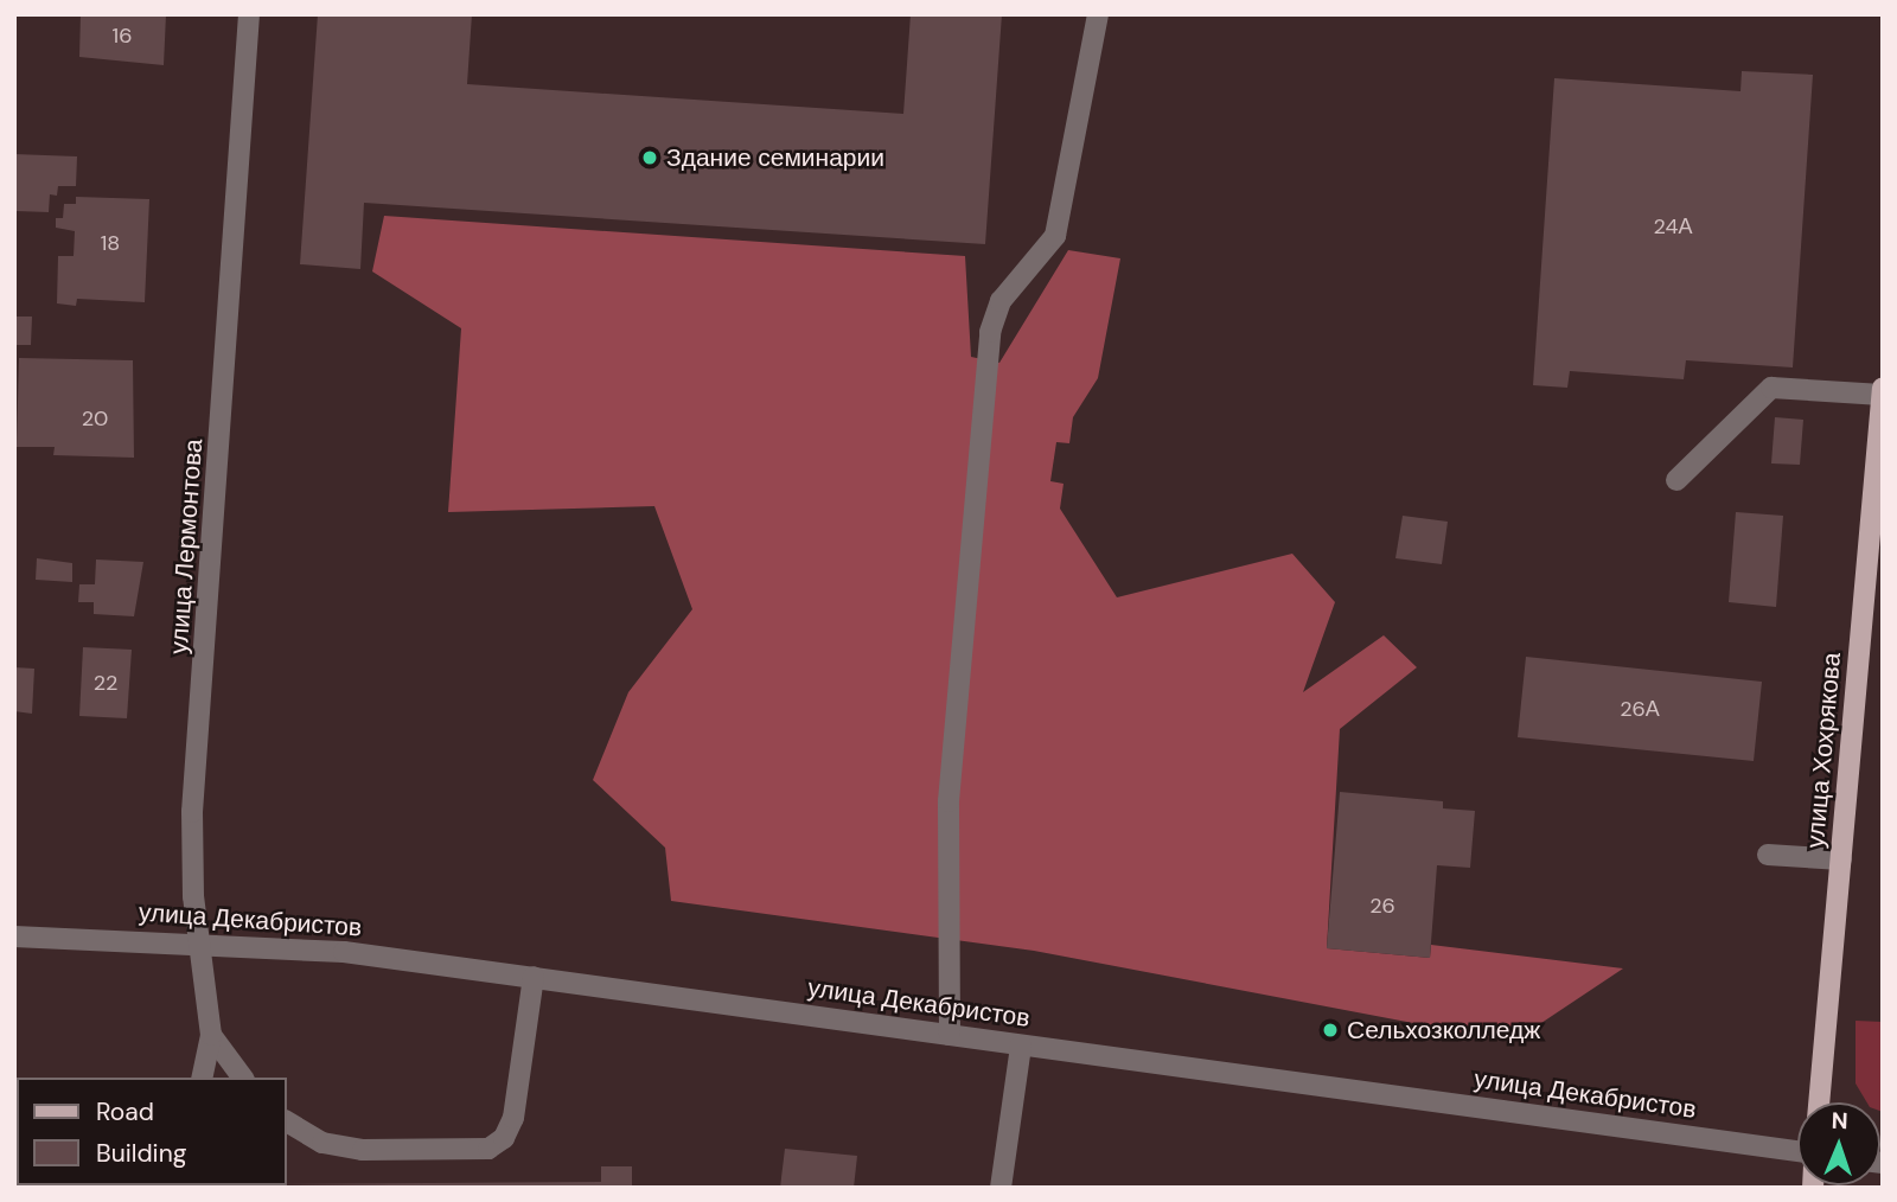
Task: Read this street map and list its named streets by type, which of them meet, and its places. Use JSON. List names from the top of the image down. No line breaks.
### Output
{"streets":{"main road":["улица Хохрякова"],"street":["улица Лермонтова","улица Декабристов"]},"crossings":[["улица Лермонтова","улица Декабристов"]],"places":["Здание семинарии","Сельхозколледж"],"house_numbers":["16","24А","18","20","22","26А","26"],"legend":["Road","Building"],"north":"top"}
